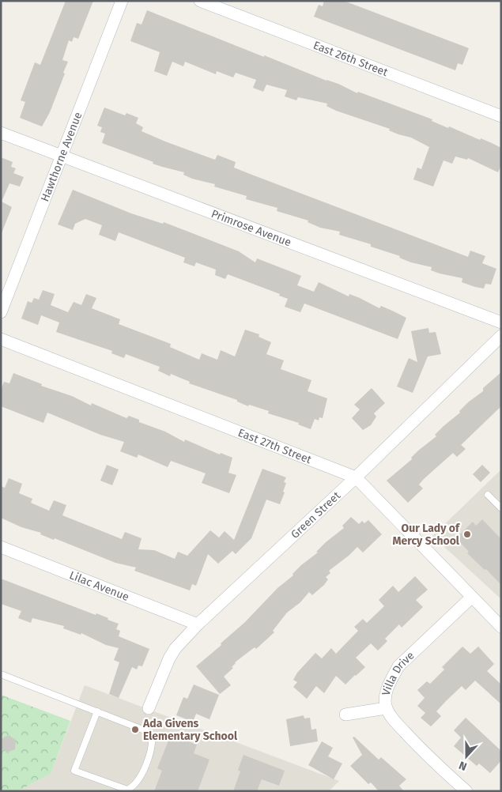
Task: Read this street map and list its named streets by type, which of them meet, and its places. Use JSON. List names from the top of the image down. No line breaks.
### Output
{"streets":{"street":["East 26th Street","Hawthorne Avenue","Primrose Avenue","East 27th Street","Green Street","Lilac Avenue","Villa Drive"]},"crossings":[["Hawthorne Avenue","Primrose Avenue"],["East 27th Street","Green Street"],["East 27th Street","Villa Drive"],["Green Street","Lilac Avenue"]],"places":["Our Lady of Mercy School","Ada Givens Elementary School"],"north":"bottom"}
